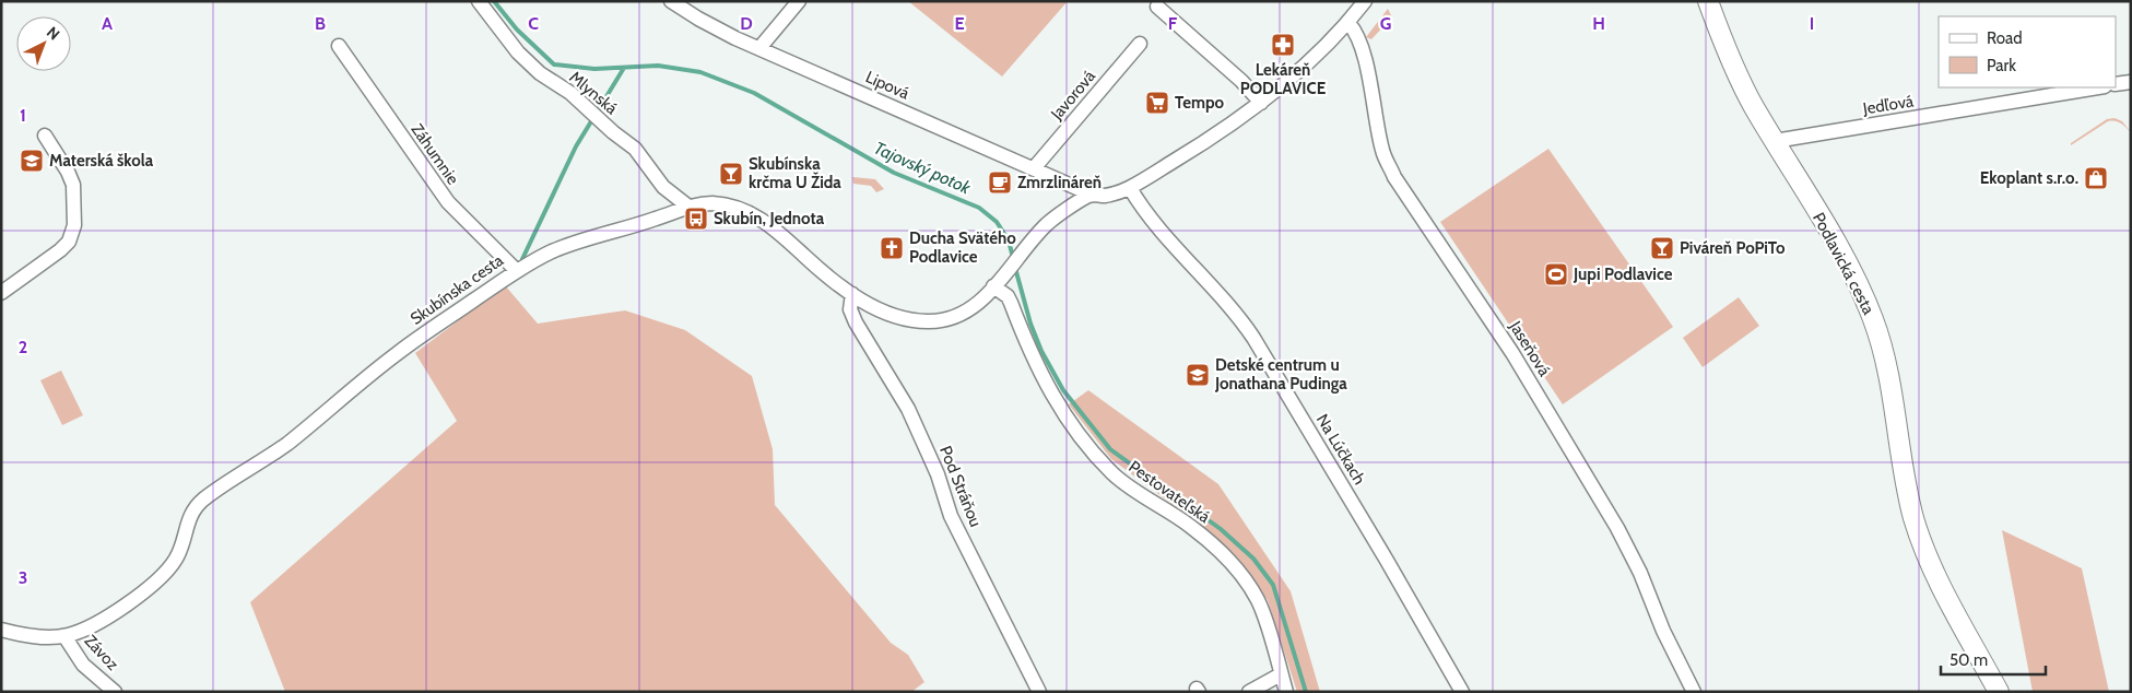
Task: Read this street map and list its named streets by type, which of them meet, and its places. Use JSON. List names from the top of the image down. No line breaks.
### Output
{"streets":{"main road":["Podlavická cesta"],"street":["Lipová","Mlynská","Javorová","Jedľová","Záhumnie","Skubínska cesta","Jaseňová","Na Lúčkach","Pod Stráňou","Pestovateľská","Závoz"]},"crossings":[["Lipová","Javorová"],["Lipová","Skubínska cesta"],["Mlynská","Skubínska cesta"],["Jedľová","Podlavická cesta"],["Záhumnie","Skubínska cesta"],["Skubínska cesta","Pod Stráňou"],["Skubínska cesta","Pestovateľská"],["Skubínska cesta","Závoz"]],"water":["Tajovský potok"],"places":{"pharmacy":["Lekáreň PODLAVICE"],"supermarket":["Tempo"],"school or university":["Materská škola","Detské centrum u Jonathana Pudinga"],"bar":["Skubínska krčma U Žida","Piváreň PoPiTo"],"shop":["Ekoplant s.r.o."],"cafe":["Zmrzlináreň"],"bus stop":["Skubín, Jednota"],"church":["Ducha Svätého Podlavice"],"sports":["Jupi Podlavice"]},"legend":["Road","Park"],"scale_bar":"50 m","north":"top right","grid":{"columns":["A","B","C","D","E","F","G","H","I"],"rows":["1","2","3"]}}
